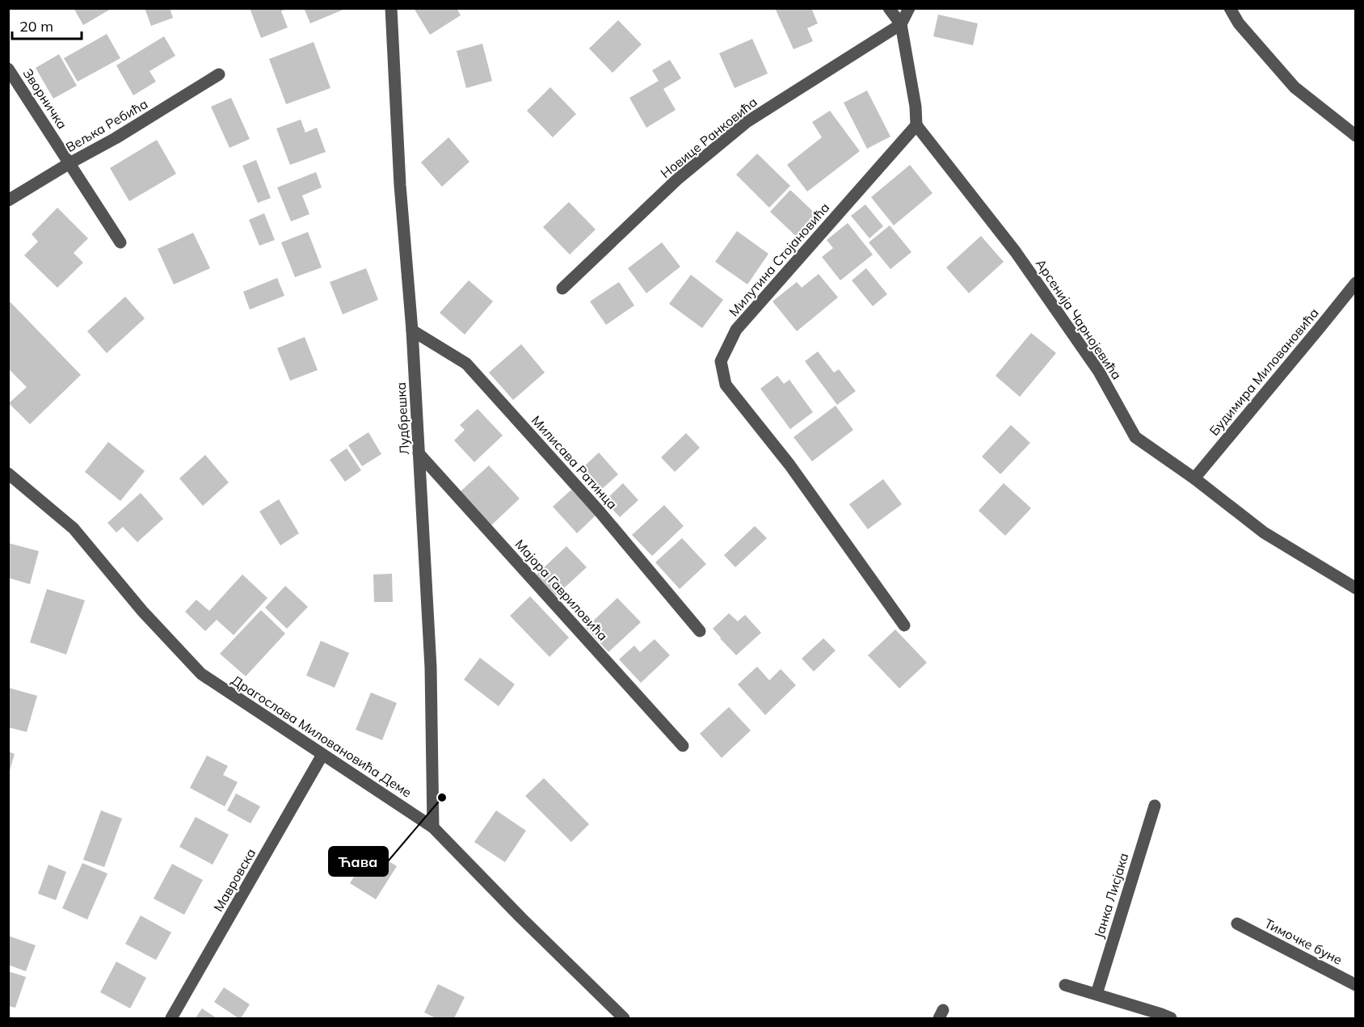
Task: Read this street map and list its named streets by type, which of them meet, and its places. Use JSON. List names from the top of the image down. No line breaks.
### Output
{"streets":{"street":["Зворничка","Вељка Ребића","Новице Ранковића","Милутина Стојановића","Арсенија Чарнојевића","Будимира Миловановића","Лудбрешка","Милисава Ратинца","Мајора Гавриловића","Драгослава Миловановића Деме","Мавровска","Јанка Лисјака","Тимочке буне"]},"crossings":[["Зворничка","Вељка Ребића"],["Милутина Стојановића","Арсенија Чарнојевића"],["Арсенија Чарнојевића","Будимира Миловановића"],["Лудбрешка","Милисава Ратинца"],["Лудбрешка","Мајора Гавриловића"],["Лудбрешка","Драгослава Миловановића Деме"],["Драгослава Миловановића Деме","Мавровска"]],"places":["Ћава"],"scale_bar":"20 m"}
